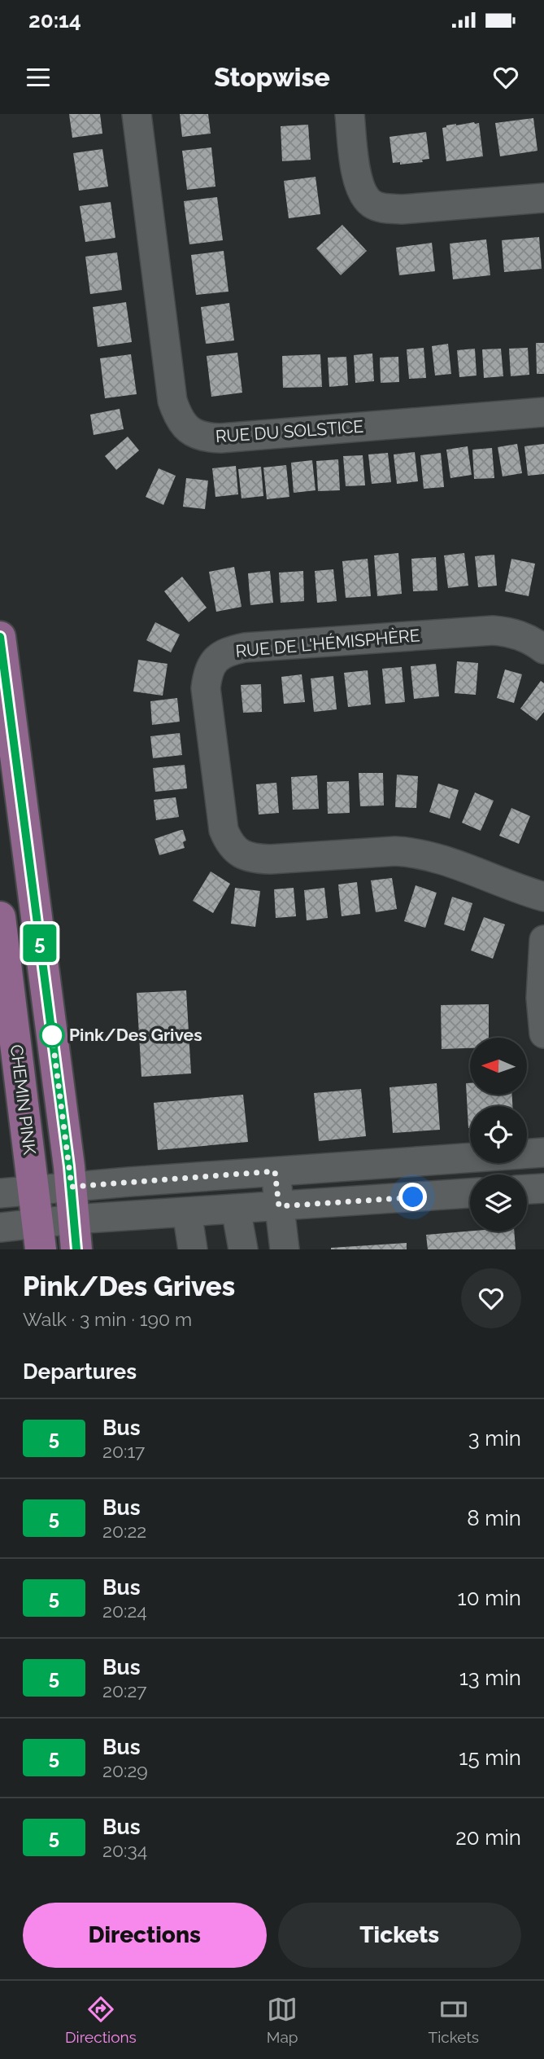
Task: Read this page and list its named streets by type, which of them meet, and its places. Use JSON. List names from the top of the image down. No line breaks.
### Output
{"streets":{"main road":["CHEMIN PINK"],"street":["RUE DU SOLSTICE","RUE DE L'HÉMISPHÈRE"]},"places":["Pink/Des Grives"],"lines":["bus line 5"],"north":"left","page":{"status":"20:14","header":"Stopwise","on_map":"5","heading":[["Pink/Des Grives","Walk · 3 min · 190 m"],"Departures"],"list":[{"mark":"5","name":"Bus","note":"20:17","value":"3 min"},{"mark":"5","name":"Bus","note":"20:22","value":"8 min"},{"mark":"5","name":"Bus","note":"20:24","value":"10 min"},{"mark":"5","name":"Bus","note":"20:27","value":"13 min"},{"mark":"5","name":"Bus","note":"20:29","value":"15 min"},{"mark":"5","name":"Bus","note":"20:34","value":"20 min"}],"buttons":["Directions","Tickets"],"tabs":["Directions","Map","Tickets"]}}
